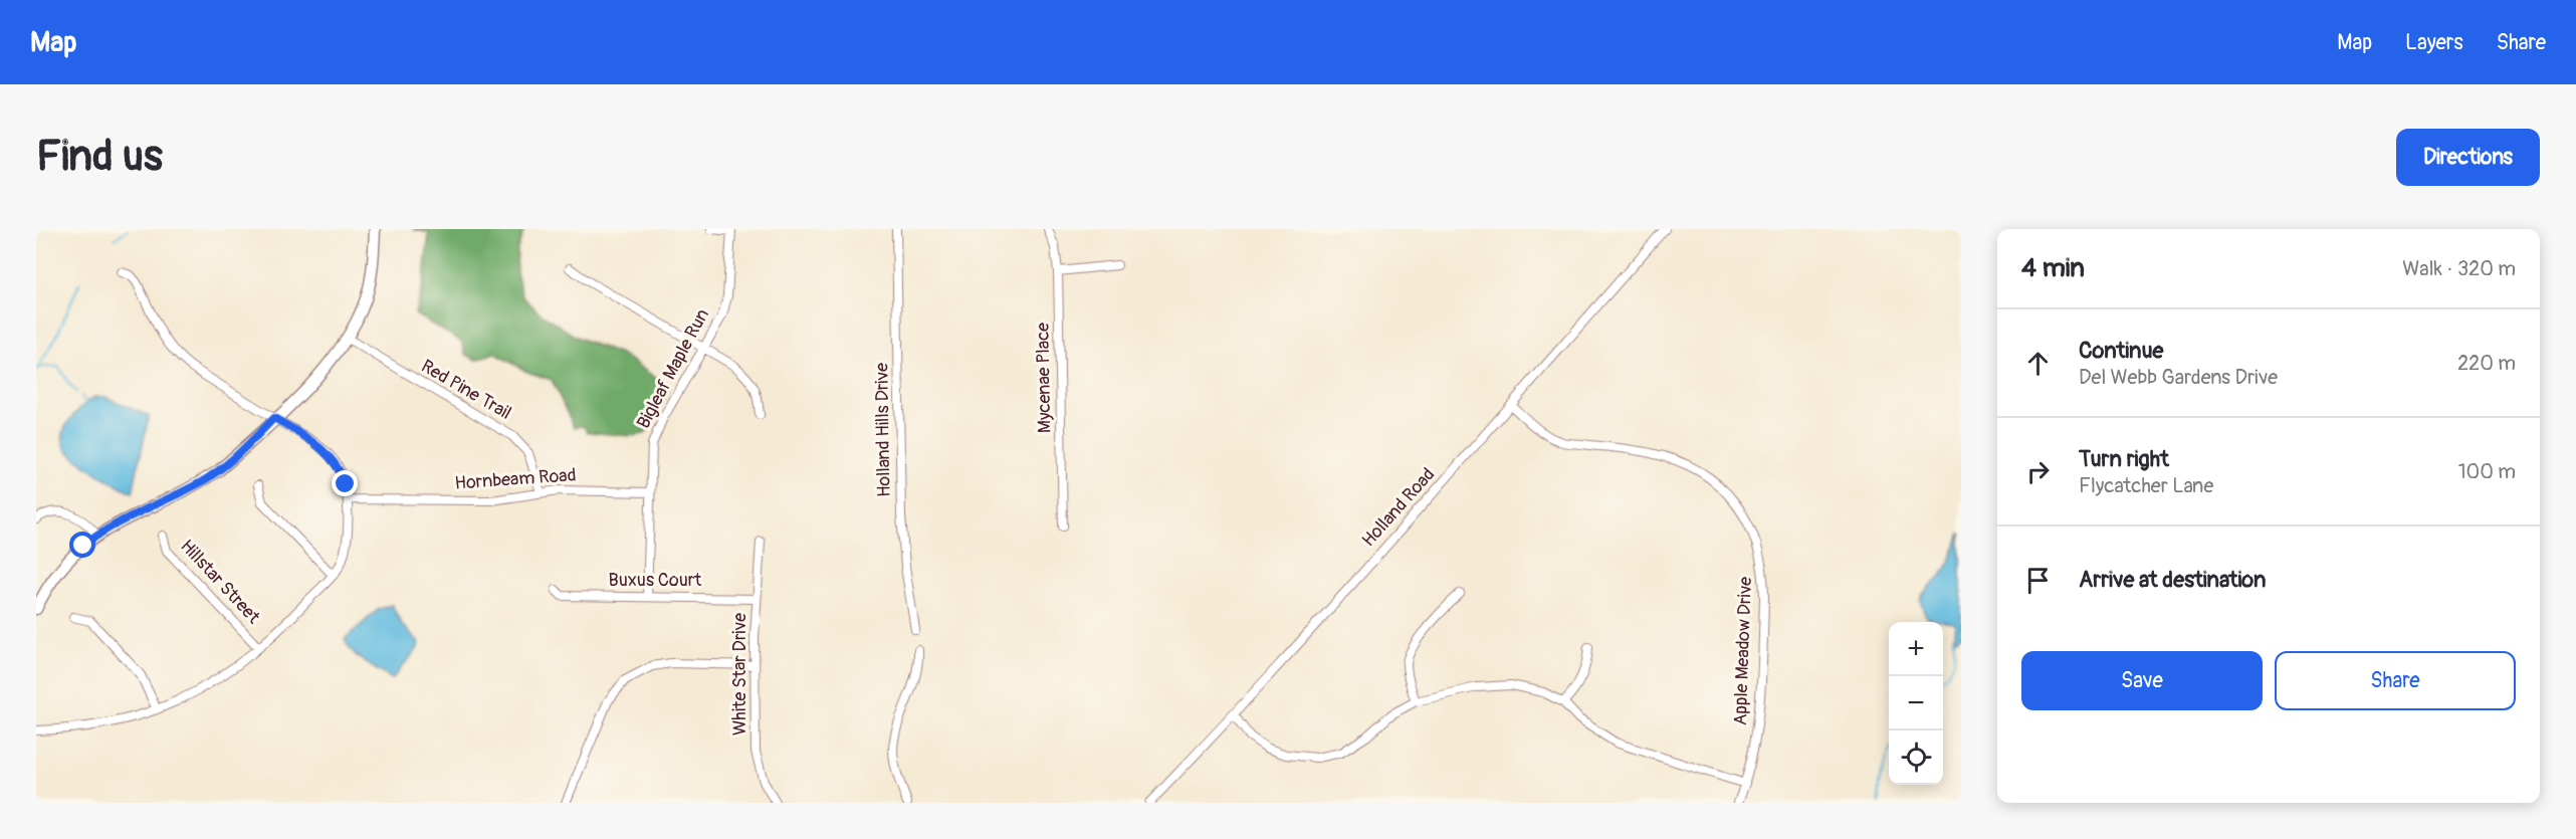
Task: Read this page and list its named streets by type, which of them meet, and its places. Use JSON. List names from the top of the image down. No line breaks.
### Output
{"streets":{"street":["Bigleaf Maple Run","Mycenae Place","Red Pine Trail","Holland Hills Drive","Hornbeam Road","Holland Road","Buxus Court","Hillstar Street","Apple Meadow Drive","White Star Drive"]},"crossings":[["Bigleaf Maple Run","Hornbeam Road"],["Bigleaf Maple Run","Buxus Court"],["Red Pine Trail","Hornbeam Road"],["Holland Road","Apple Meadow Drive"],["Buxus Court","White Star Drive"]],"page":{"header":"Map","nav":["Map","Layers","Share"],"buttons":["Directions",["Save","Share"]],"title":"Find us","heading":["4 min","Walk · 320 m"],"list":[["Continue","Del Webb Gardens Drive","220 m"],["Turn right","Flycatcher Lane","100 m"],"Arrive at destination"],"map_buttons":["+","−"]}}
